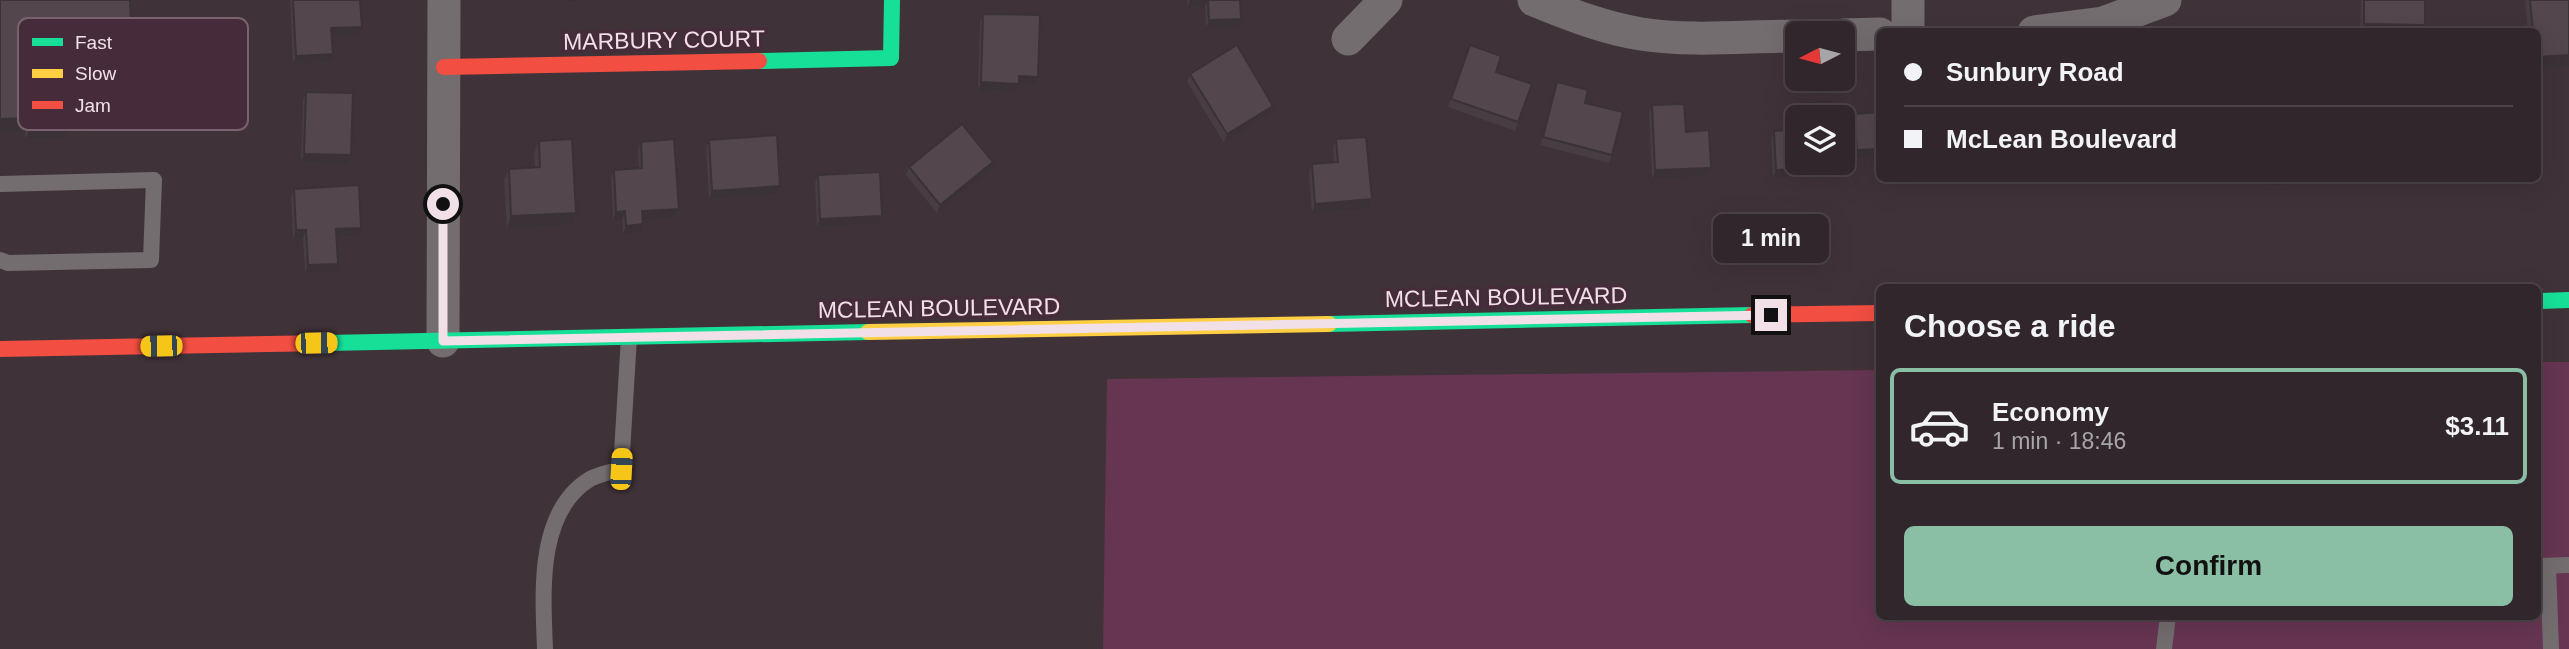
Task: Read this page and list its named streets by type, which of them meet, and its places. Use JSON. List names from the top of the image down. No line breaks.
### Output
{"streets":{"main road":["MARBURY COURT","MCLEAN BOULEVARD"]},"legend":["Fast","Slow","Jam"],"north":"left","page":{"banner":["Sunbury Road","McLean Boulevard"],"bubble":"1 min","heading":"Choose a ride","list":[{"name":"Economy","note":"1 min · 18:46","value":"$3.11"}],"buttons":"Confirm"}}
